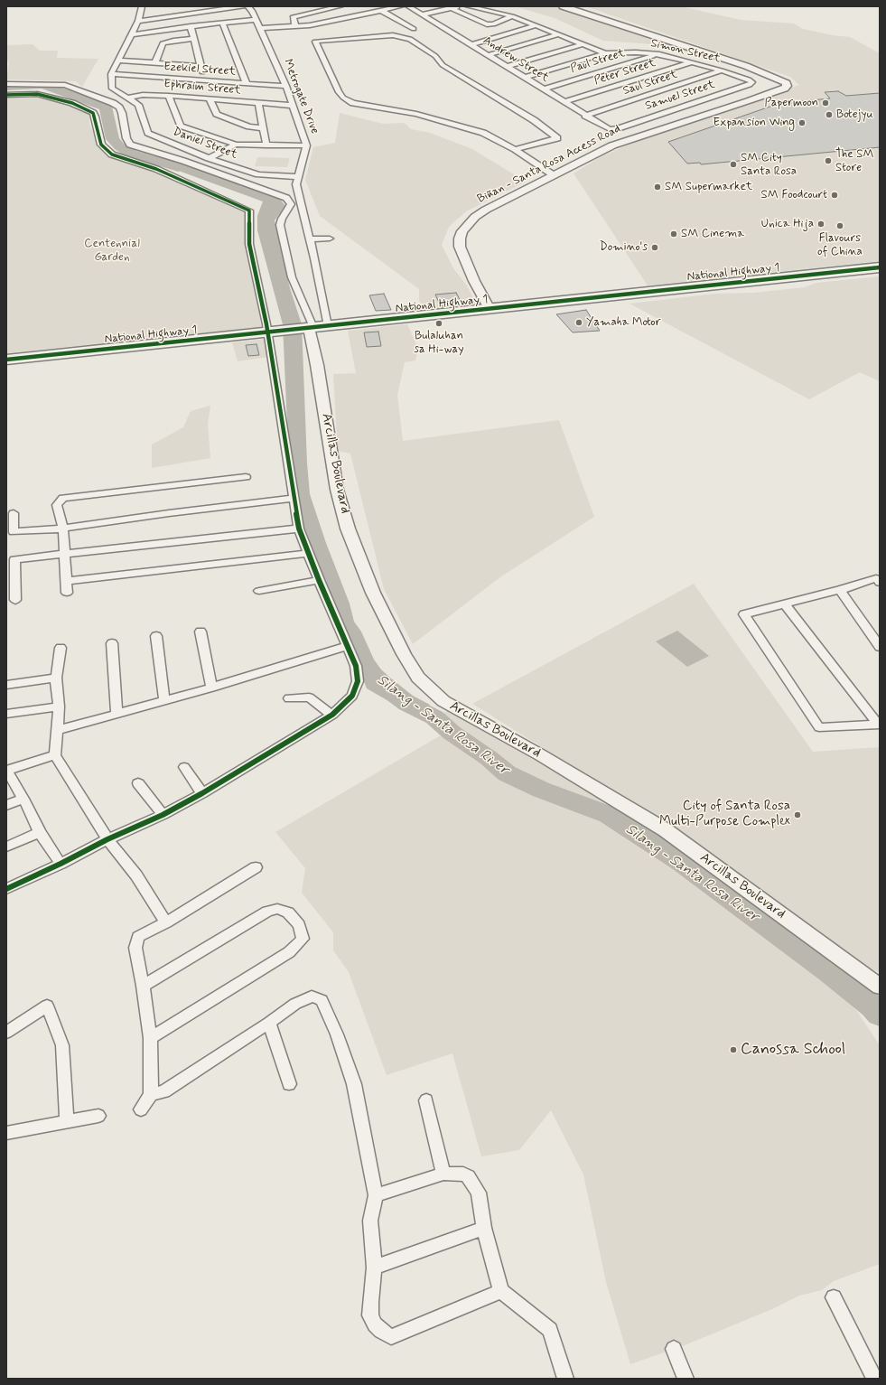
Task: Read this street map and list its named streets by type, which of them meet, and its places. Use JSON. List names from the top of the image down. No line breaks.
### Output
{"streets":{"highway":["National Highway 1"],"main road":["Biñan - Santa Rosa Access Road","Arcillas Boulevard"],"street":["Simon Street","Andrew Street","Paul Street","Ezekiel Street","Peter Street","Saul Street","Ephraim Street","Samuel Street","Metrogate Drive","Daniel Street"]},"crossings":[["Simon Street","Paul Street"],["Simon Street","Peter Street"],["Simon Street","Saul Street"],["Simon Street","Samuel Street"],["Andrew Street","Paul Street"],["Andrew Street","Peter Street"],["Andrew Street","Saul Street"],["Andrew Street","Samuel Street"],["Ezekiel Street","Metrogate Drive"],["Ephraim Street","Metrogate Drive"],["Ephraim Street","Daniel Street"],["Metrogate Drive","Daniel Street"],["Metrogate Drive","National Highway 1"],["Metrogate Drive","Arcillas Boulevard"],["Biñan - Santa Rosa Access Road","National Highway 1"],["National Highway 1","Arcillas Boulevard"]],"water":["Silang - Santa Rosa River"],"parks":["Centennial Garden"],"places":["Papermoon","Botejyu","Expansion Wing","The SM Store","SM City Santa Rosa","SM Supermarket","SM Foodcourt","Unica Hija","Flavours of China","SM Cinema","Domino's","Yamaha Motor","Bulaluhan sa Hi-way","City of Santa Rosa Multi-Purpose Complex","Canossa School"]}
